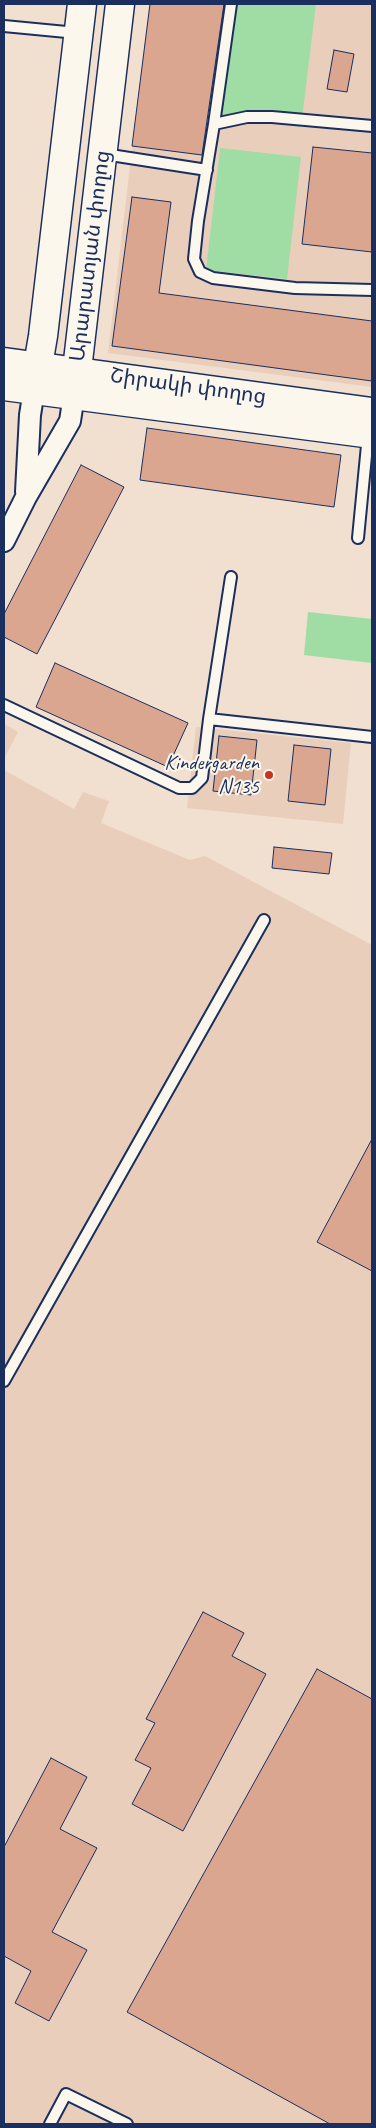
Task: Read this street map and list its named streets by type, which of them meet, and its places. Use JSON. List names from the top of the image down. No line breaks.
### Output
{"streets":{"main road":["Արարատյան փողոց","Շիրակի փողոց"]},"crossings":[["Արարատյան փողոց","Շիրակի փողոց"]],"places":["Kindergarden N135"]}
